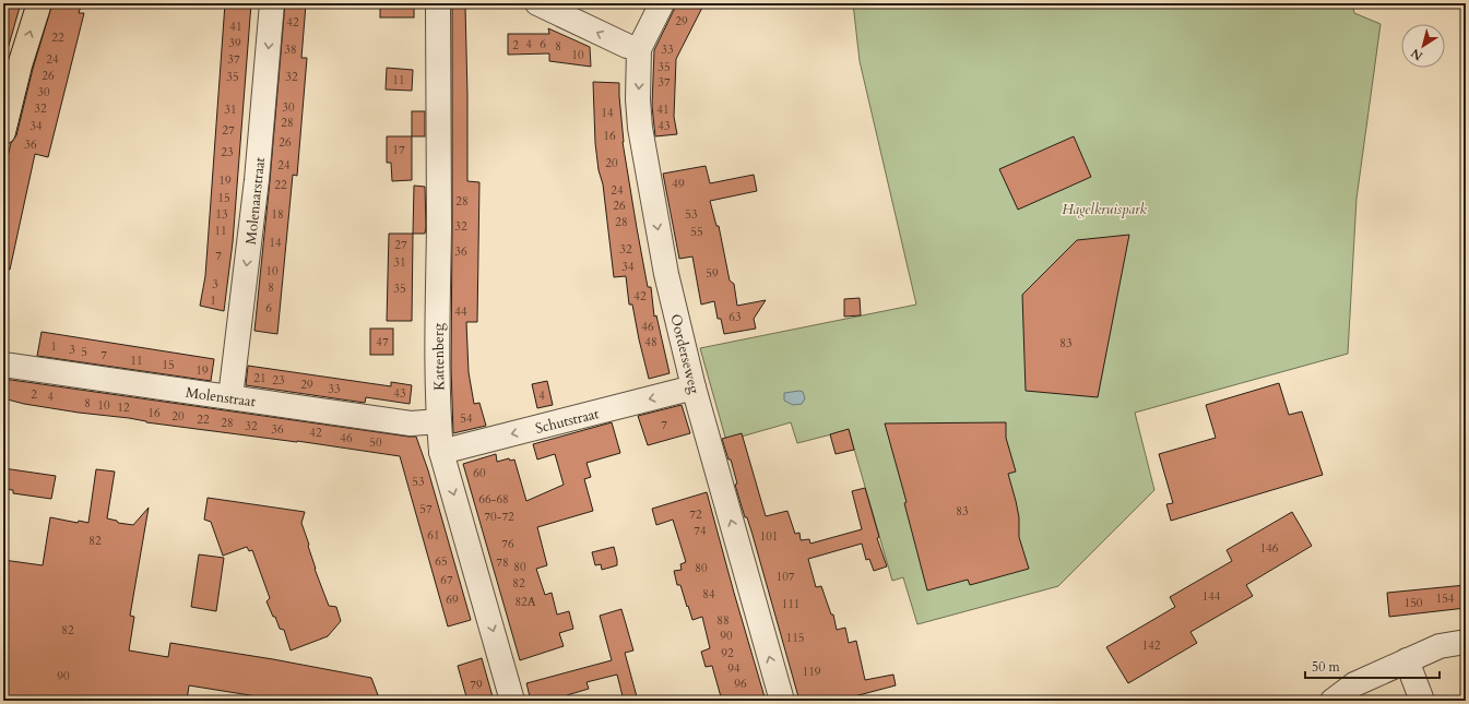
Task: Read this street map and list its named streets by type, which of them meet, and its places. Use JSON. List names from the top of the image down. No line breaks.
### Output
{"streets":{"street":["Molenaarstraat","Oorderseweg","Kattenberg","Molenstraat","Schutstraat"]},"crossings":[["Molenaarstraat","Molenstraat"],["Oorderseweg","Schutstraat"],["Kattenberg","Molenstraat"],["Kattenberg","Schutstraat"]],"one_way":["Molenaarstraat","Kattenberg","Schutstraat"],"parks":["Hagelkruispark"],"house_numbers":["29","42","41","22","39","4","6","2","8","38","33","10","24","37","35","26","35","32","11","37","30","30","32","31","41","14","28","34","43","27","16","26","36","17","23","20","24","19","49","22","24","15","28","26","13","18","53","28","32","11","55","14","27","32","36","7","31","34","10","59","3","8","35","42","1","6","44","63","46","47","48","83","1","3","5","7","11","15","19","21","23","29","33","43","2","4","4","8","10","12","16","20","54","22","28","7","32","36","42","46","50","60","53","66-68","57","83","72","70-72","74","61","101","82","76","146","65","78","80","80","107","67","82","84","144","154","69","82A","150","111","88","82","90","115","142","92","94","119","90","96","79"],"scale_bar":"50 m","north":"bottom left"}
